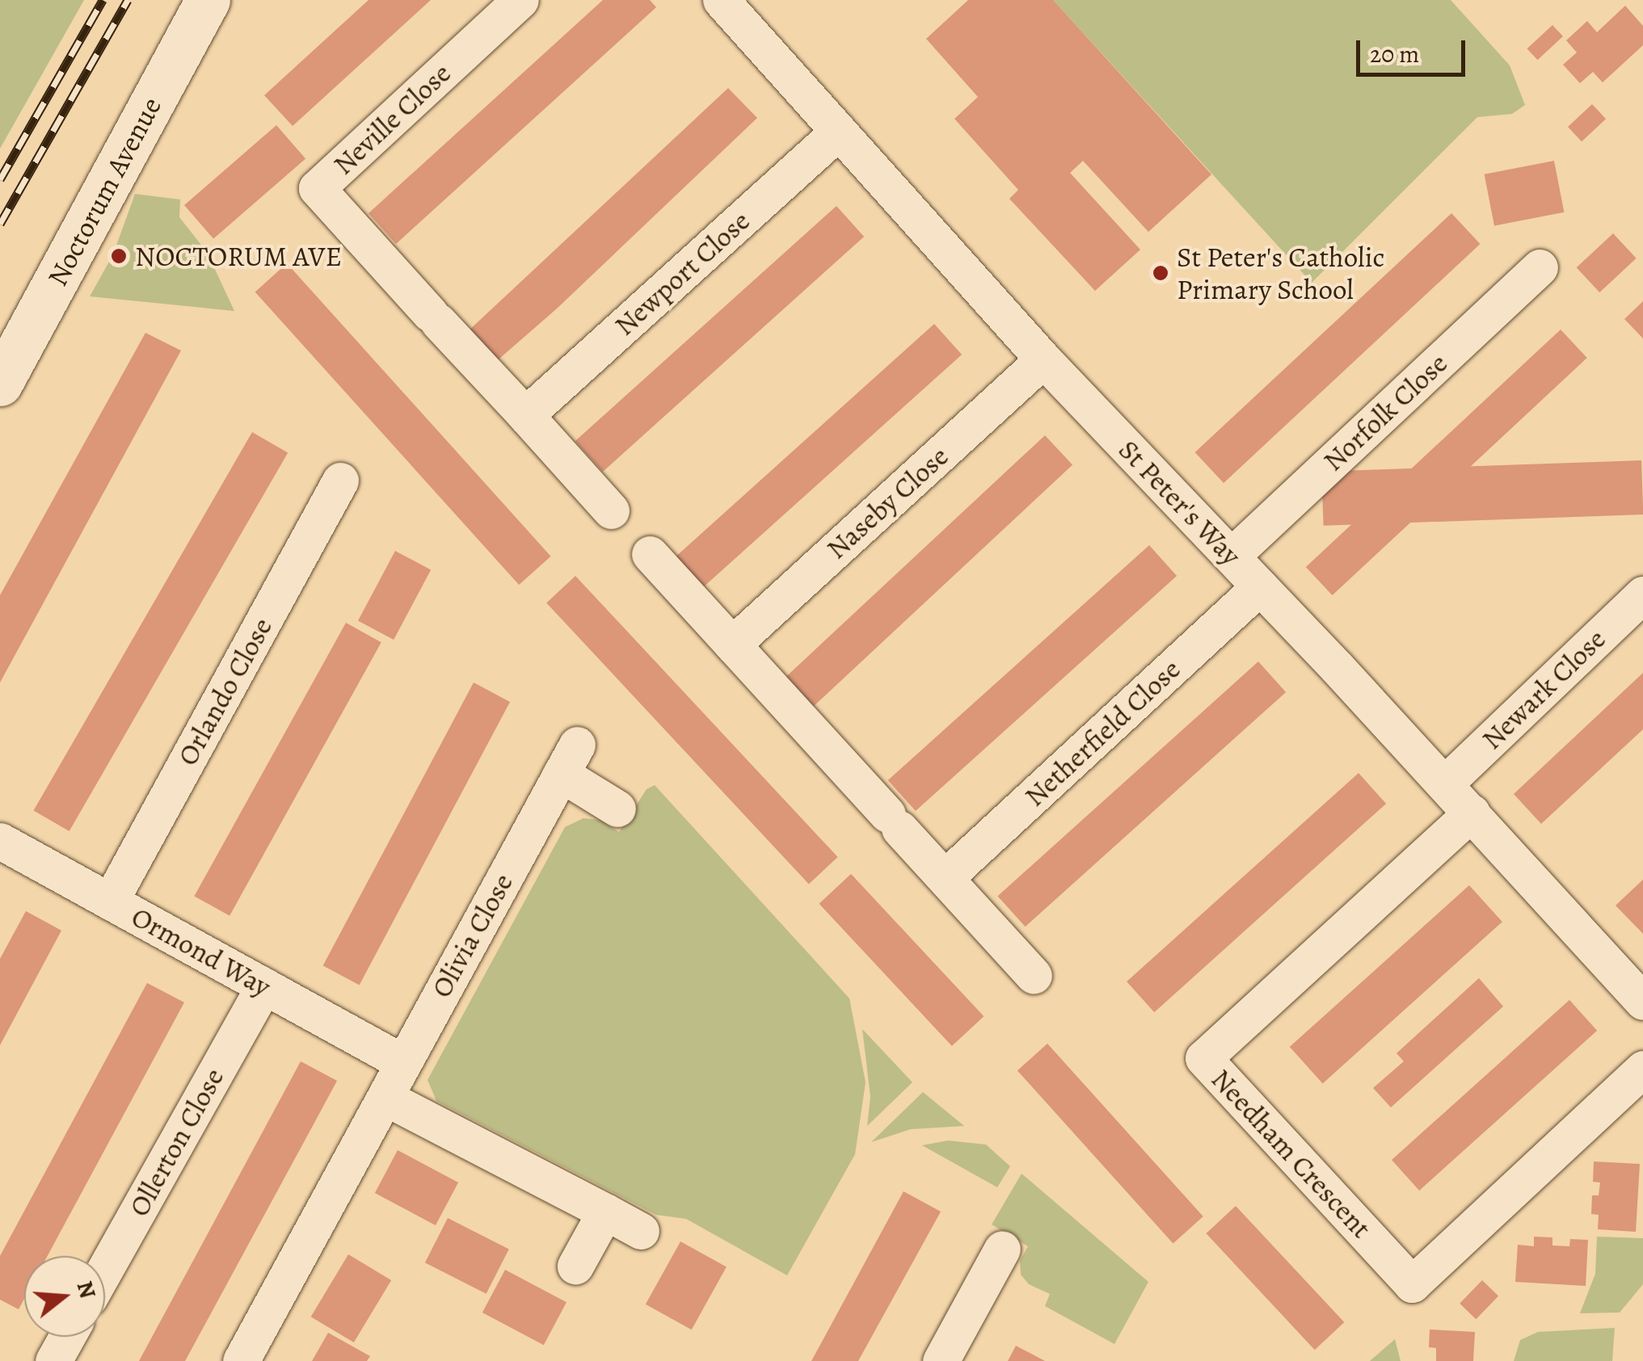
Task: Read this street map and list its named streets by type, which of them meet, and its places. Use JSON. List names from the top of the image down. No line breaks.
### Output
{"streets":{"street":["Neville Close","Noctorum Avenue","Newport Close","Norfolk Close","Naseby Close","St Peter's Way","Newark Close","Orlando Close","Netherfield Close","Olivia Close","Ormond Way","Ollerton Close","Needham Crescent"]},"crossings":[["Neville Close","Newport Close"],["Newport Close","St Peter's Way"],["Norfolk Close","St Peter's Way"],["Naseby Close","St Peter's Way"],["St Peter's Way","Newark Close"],["St Peter's Way","Netherfield Close"],["St Peter's Way","Needham Crescent"],["Orlando Close","Ormond Way"],["Olivia Close","Ormond Way"],["Ormond Way","Ollerton Close"]],"places":["NOCTORUM AVE","St Peter's Catholic Primary School"],"scale_bar":"20 m","north":"right"}
